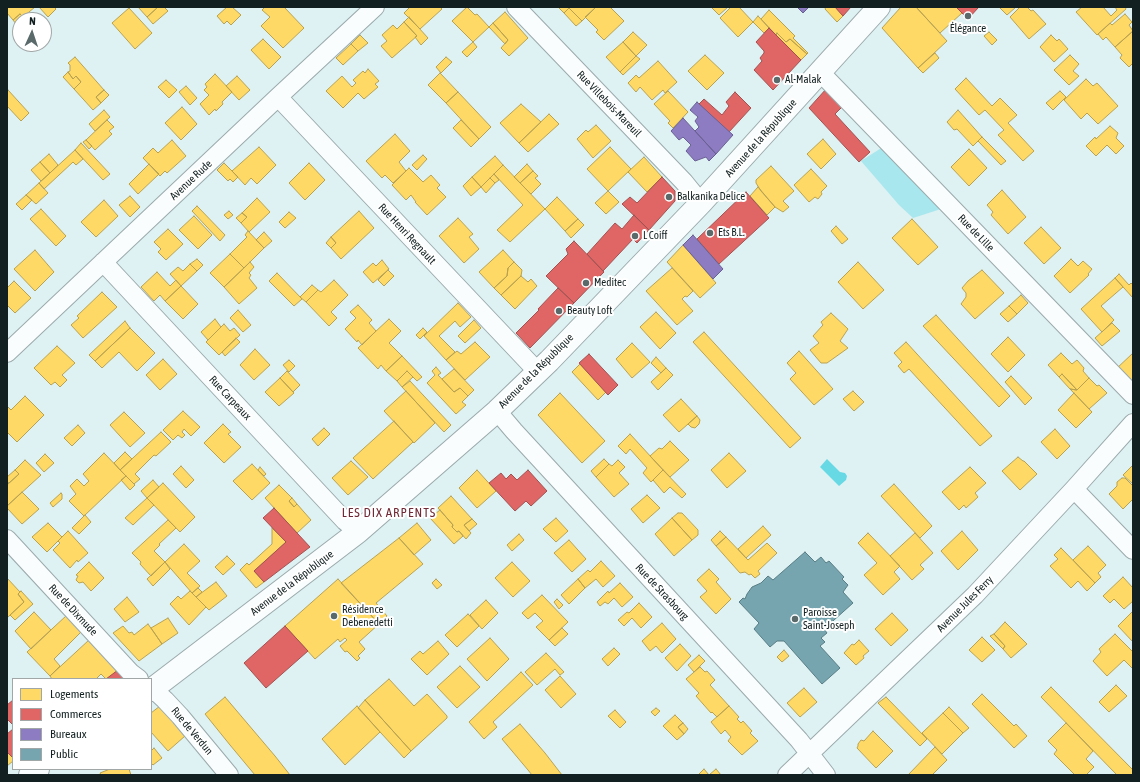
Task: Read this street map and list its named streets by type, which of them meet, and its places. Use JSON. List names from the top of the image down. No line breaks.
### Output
{"streets":{"main road":["Avenue de la République"],"street":["Rue Villebois-Mareuil","Avenue Rude","Rue de Lille","Rue Henri Regnault","Rue Carpeaux","Rue de Strasbourg","Avenue Jules Ferry","Rue de Dixmude","Rue de Verdun"]},"crossings":[["Rue Villebois-Mareuil","Avenue de la République"],["Avenue de la République","Rue de Lille"],["Avenue de la République","Rue Henri Regnault"],["Avenue de la République","Rue Carpeaux"],["Avenue de la République","Rue de Strasbourg"],["Avenue Rude","Rue Henri Regnault"],["Avenue Rude","Rue Carpeaux"],["Rue de Strasbourg","Avenue Jules Ferry"]],"districts":["LES DIX ARPENTS"],"places":["Élégance","Al-Malak","Balkanika Delice","Ets B.L.","L Coiff","Meditec","Beauty Loft","Résidence Debenedetti","Paroisse Saint-Joseph"],"legend":["Logements","Commerces","Bureaux","Public"],"north":"top"}
